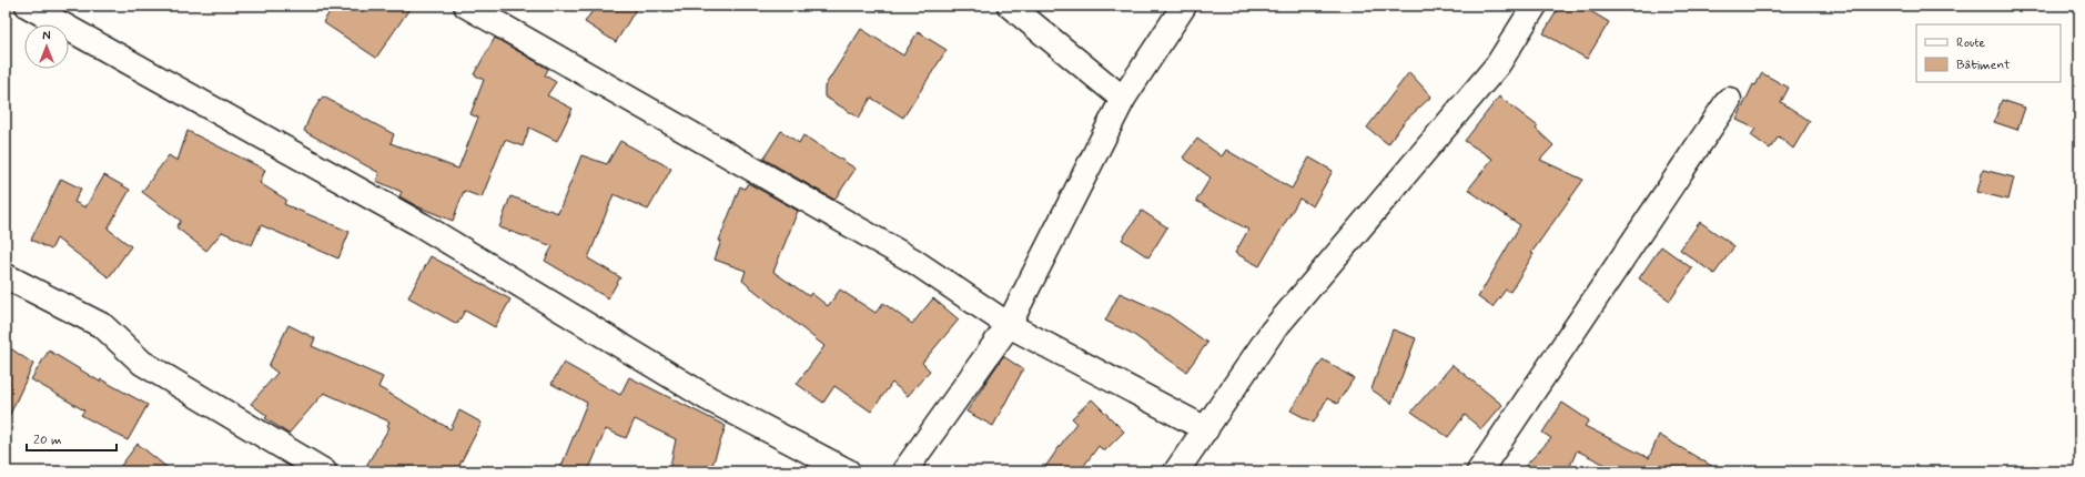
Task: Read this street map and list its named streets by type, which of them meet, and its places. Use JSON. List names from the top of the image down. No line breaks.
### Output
{"legend":["Route","Bâtiment"],"scale_bar":"20 m","north":"top"}
